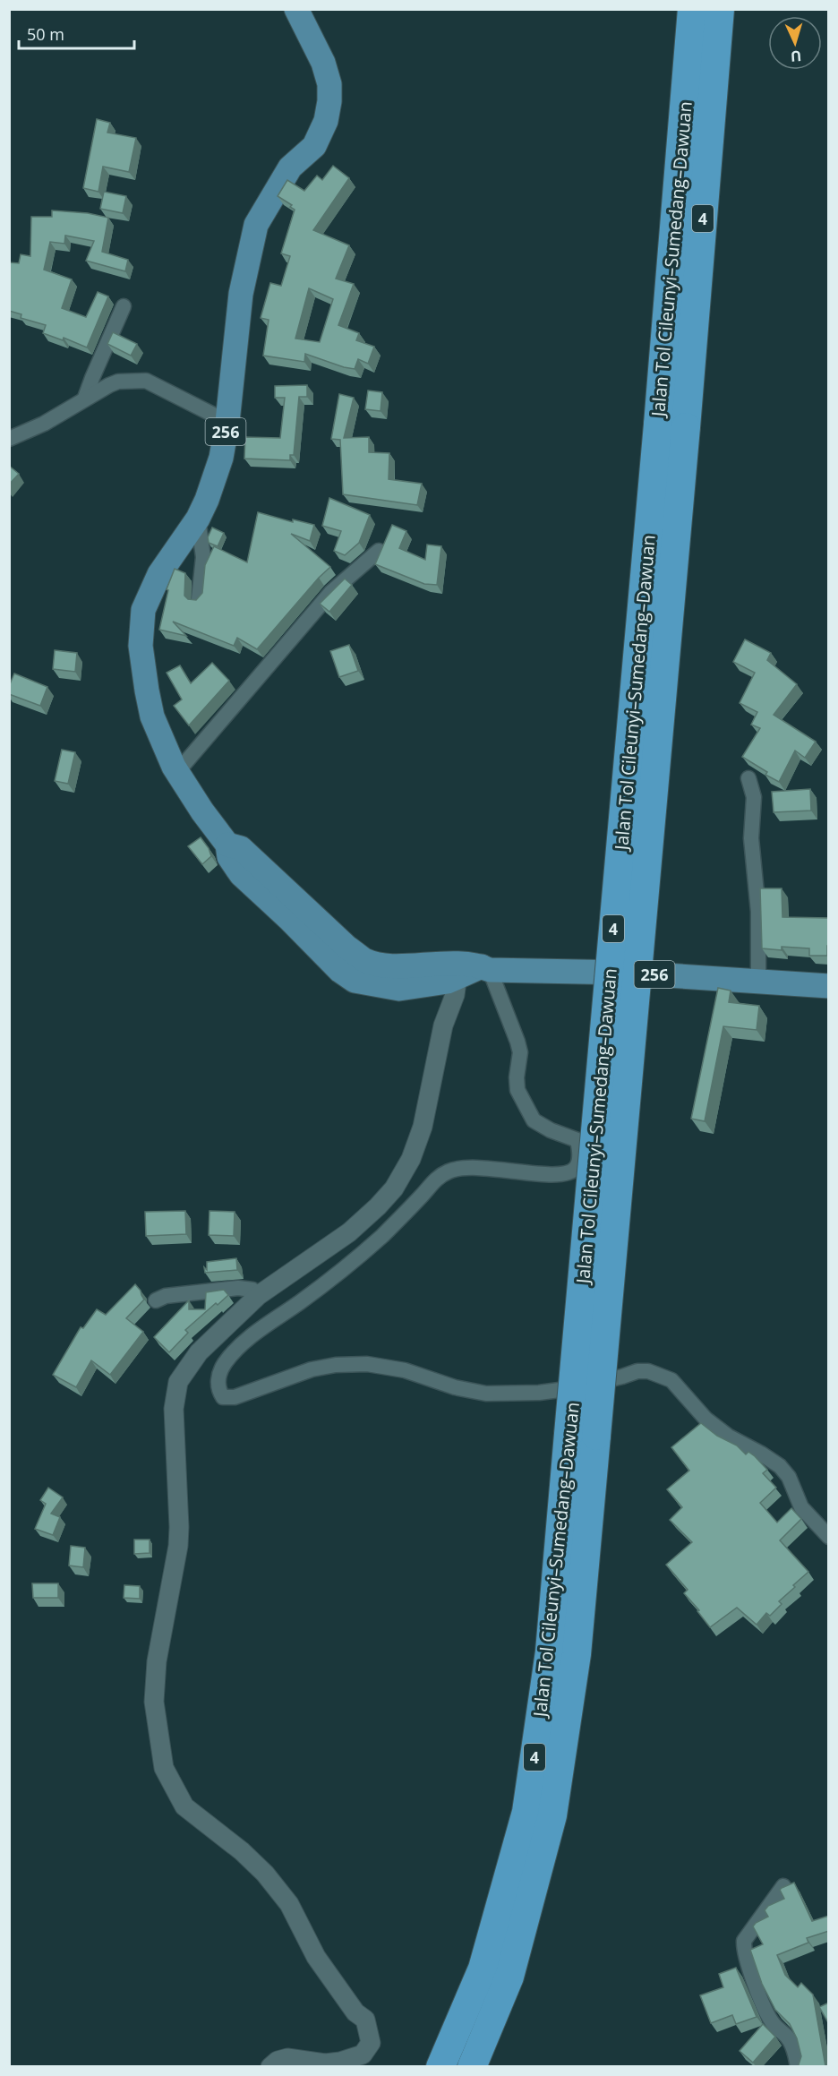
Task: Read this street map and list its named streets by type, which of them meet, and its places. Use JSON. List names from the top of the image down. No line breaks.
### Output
{"streets":{"highway":["4","Jalan Tol Cileunyi–Sumedang–Dawuan"],"main road":["256"]},"scale_bar":"50 m","north":"bottom"}
